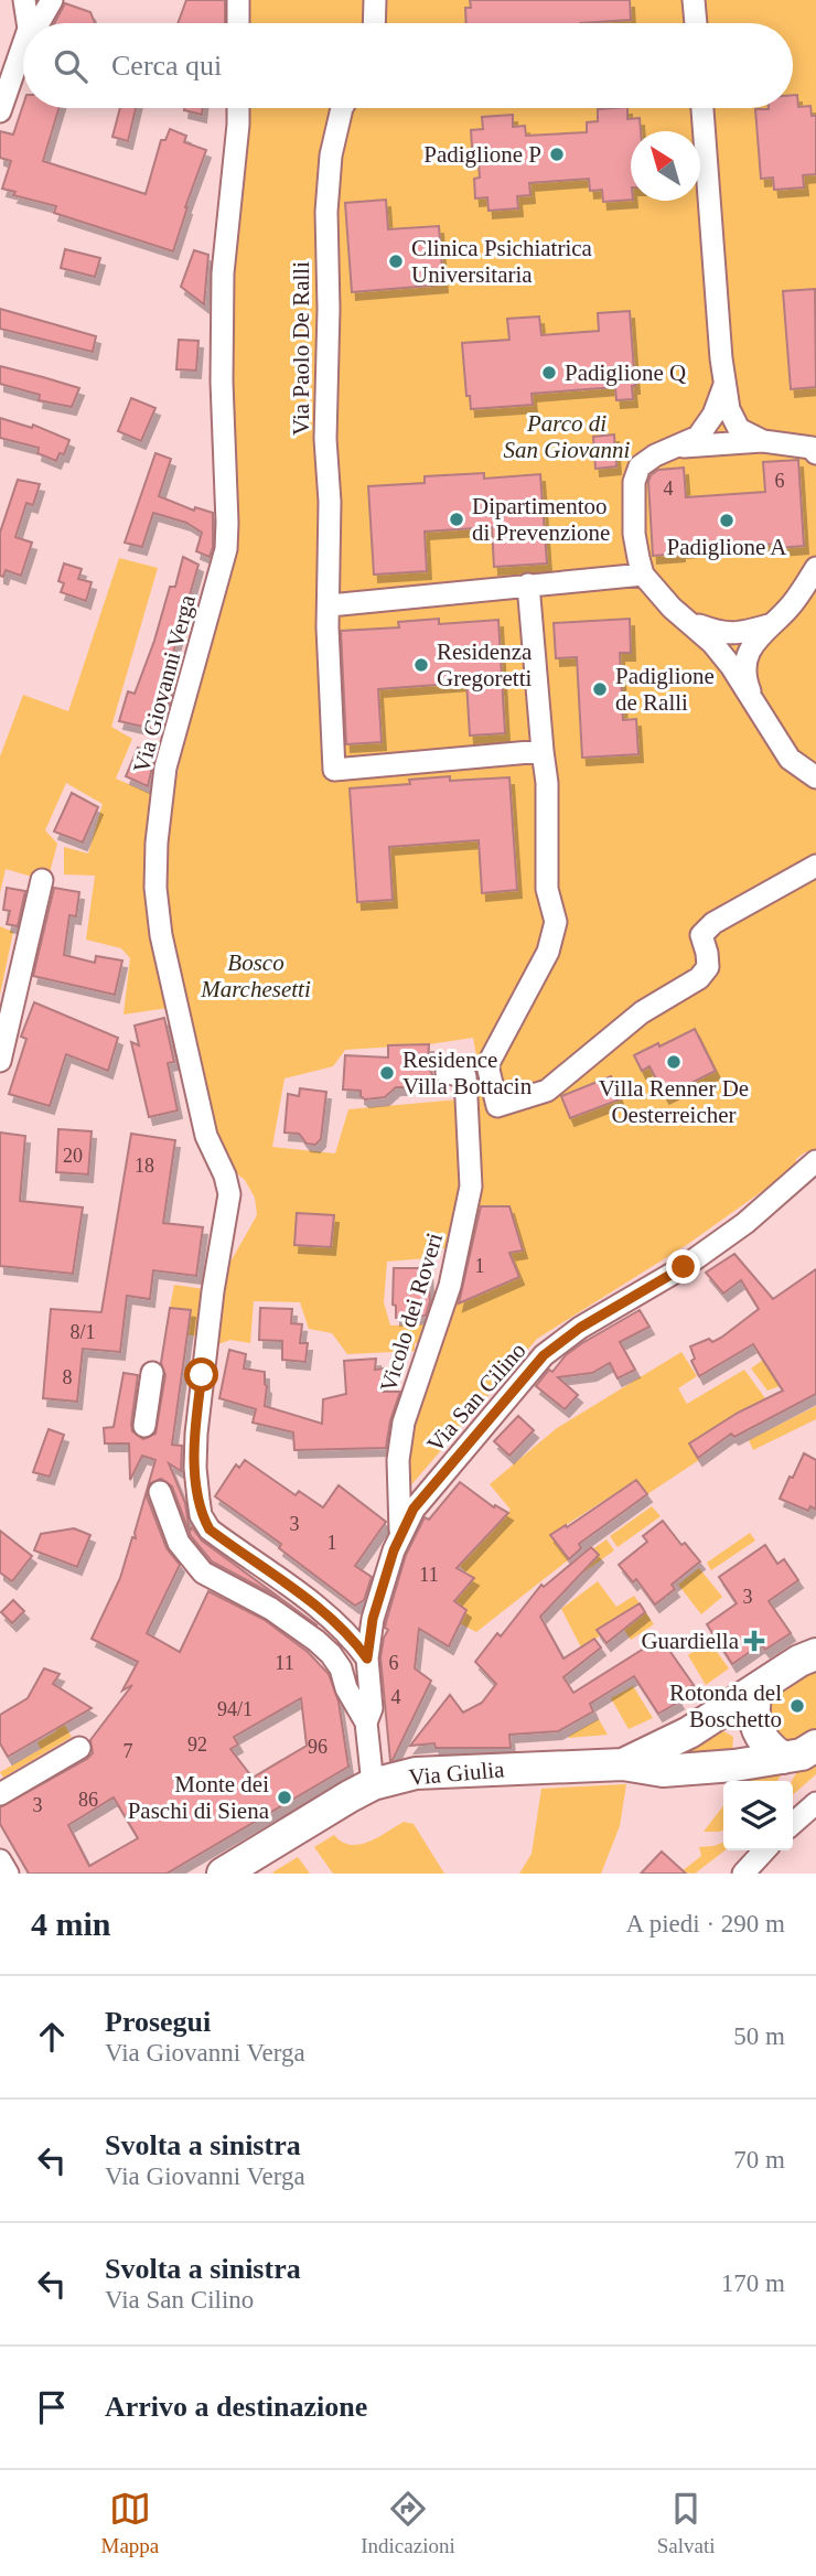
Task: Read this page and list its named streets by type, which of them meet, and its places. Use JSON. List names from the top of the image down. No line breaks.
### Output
{"streets":{"street":["Via Paolo De Ralli","Via Giovanni Verga","Vicolo dei Roveri","Via San Cilino","Via Giulia"]},"crossings":[["Via Giovanni Verga","Via San Cilino"],["Vicolo dei Roveri","Via San Cilino"],["Via San Cilino","Via Giulia"]],"parks":["Parco di San Giovanni","Bosco Marchesetti"],"places":{"other":["Padiglione P","Clinica Psichiatrica Universitaria","Padiglione Q","Dipartimentoo di Prevenzione","Padiglione A","Residenza Gregoretti","Padiglione de Ralli","Villa Renner De Oesterreicher","Residence Villa Bottacin","Rotonda del Boschetto","Monte dei Paschi di Siena"],"health":["Guardiella"]},"house_numbers":["6","4","20","18","1","8/1","8","3","1","11","3","11","6","4","94/1","92","96","7","86","3"],"north":"top left","page":{"search":"Cerca qui","heading":["4 min","A piedi · 290 m"],"list":[["Prosegui","Via Giovanni Verga","50 m"],["Svolta a sinistra","Via Giovanni Verga","70 m"],["Svolta a sinistra","Via San Cilino","170 m"],"Arrivo a destinazione"],"nav":["Mappa","Indicazioni","Salvati"]}}
